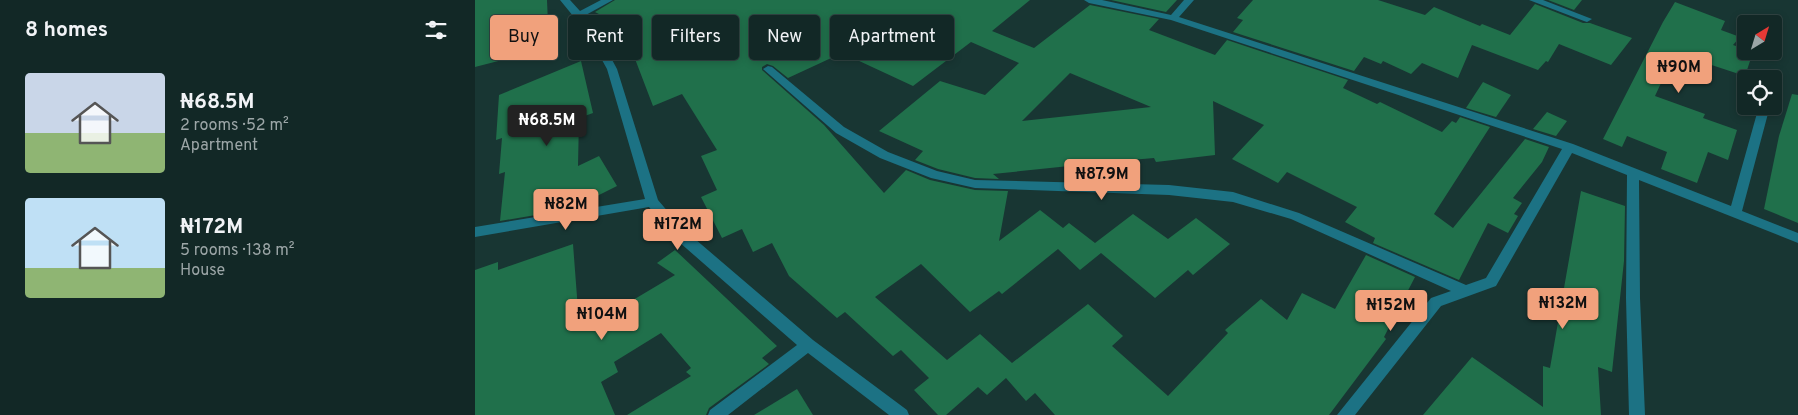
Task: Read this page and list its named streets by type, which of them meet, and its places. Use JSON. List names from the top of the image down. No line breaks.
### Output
{"north":"top right","page":{"heading":"8 homes","chip":["Buy","Rent","Filters","New","Apartment"],"price":["₦90M","₦68.5M","₦87.9M","₦82M","₦172M","₦132M","₦152M","₦104M"],"list":[{"name":"₦68.5M","note":"2 rooms · 52 m² · Apartment"},{"name":"₦172M","note":"5 rooms · 138 m² · House"}]}}
